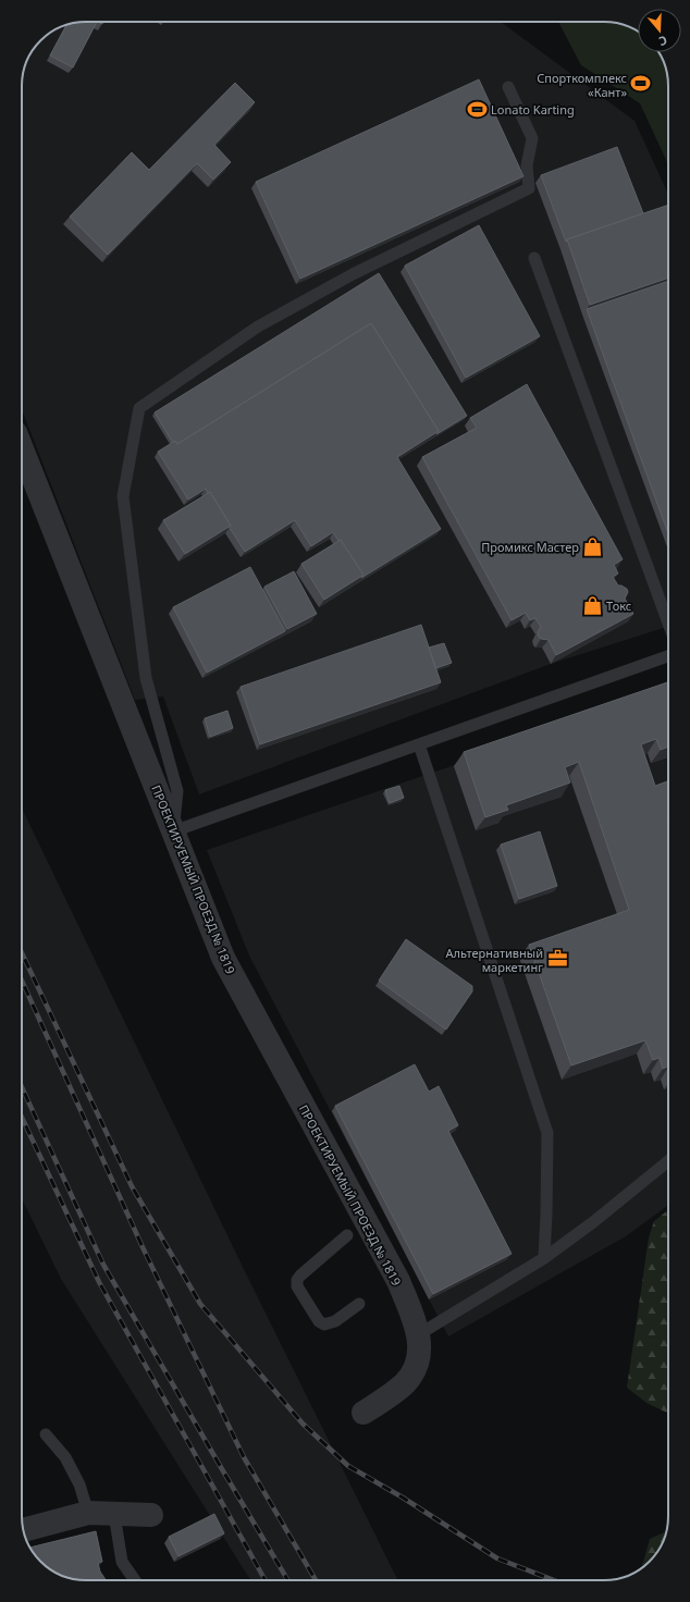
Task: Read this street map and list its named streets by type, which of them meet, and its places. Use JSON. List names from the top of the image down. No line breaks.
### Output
{"streets":{"street":["ПРОЕКТИРУЕМЫЙ ПРОЕЗД № 1819"]},"places":{"sports":["Спорткомплекс «Кант»","Lonato Karting"],"shop":["Промикс Мастер","Токс"],"office":["Альтернативный маркетинг"]},"north":"bottom"}
